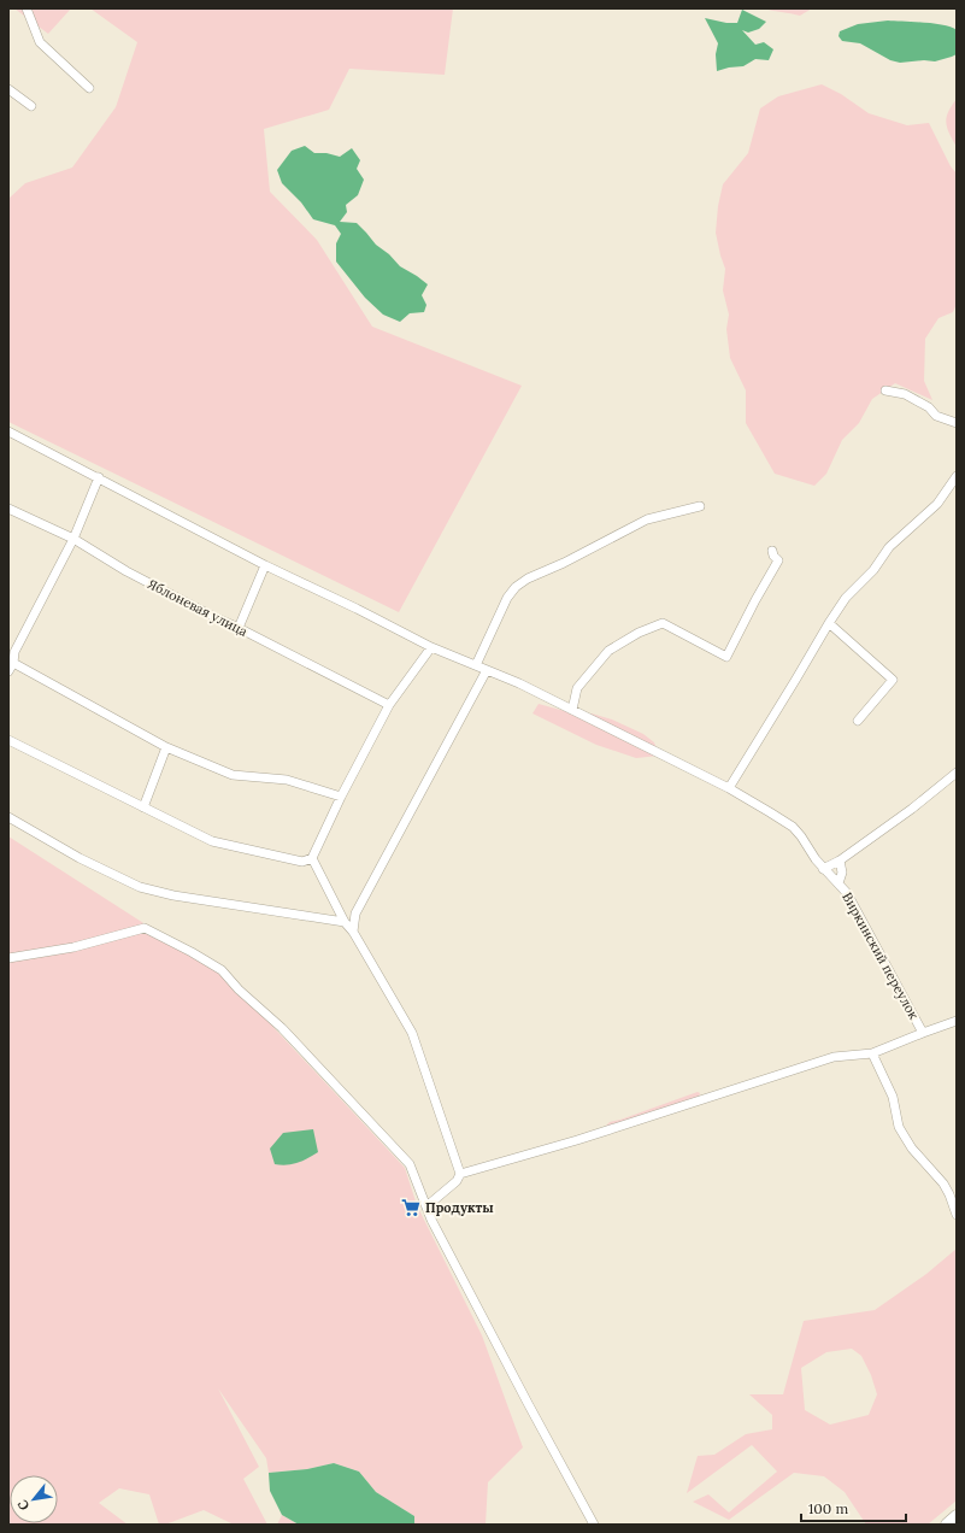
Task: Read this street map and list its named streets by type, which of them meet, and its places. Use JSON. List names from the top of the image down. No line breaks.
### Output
{"streets":{"street":["Яблоневая улица","Виркинский переулок"]},"places":{"supermarket":["Продукты"]},"scale_bar":"100 m","north":"bottom left"}
